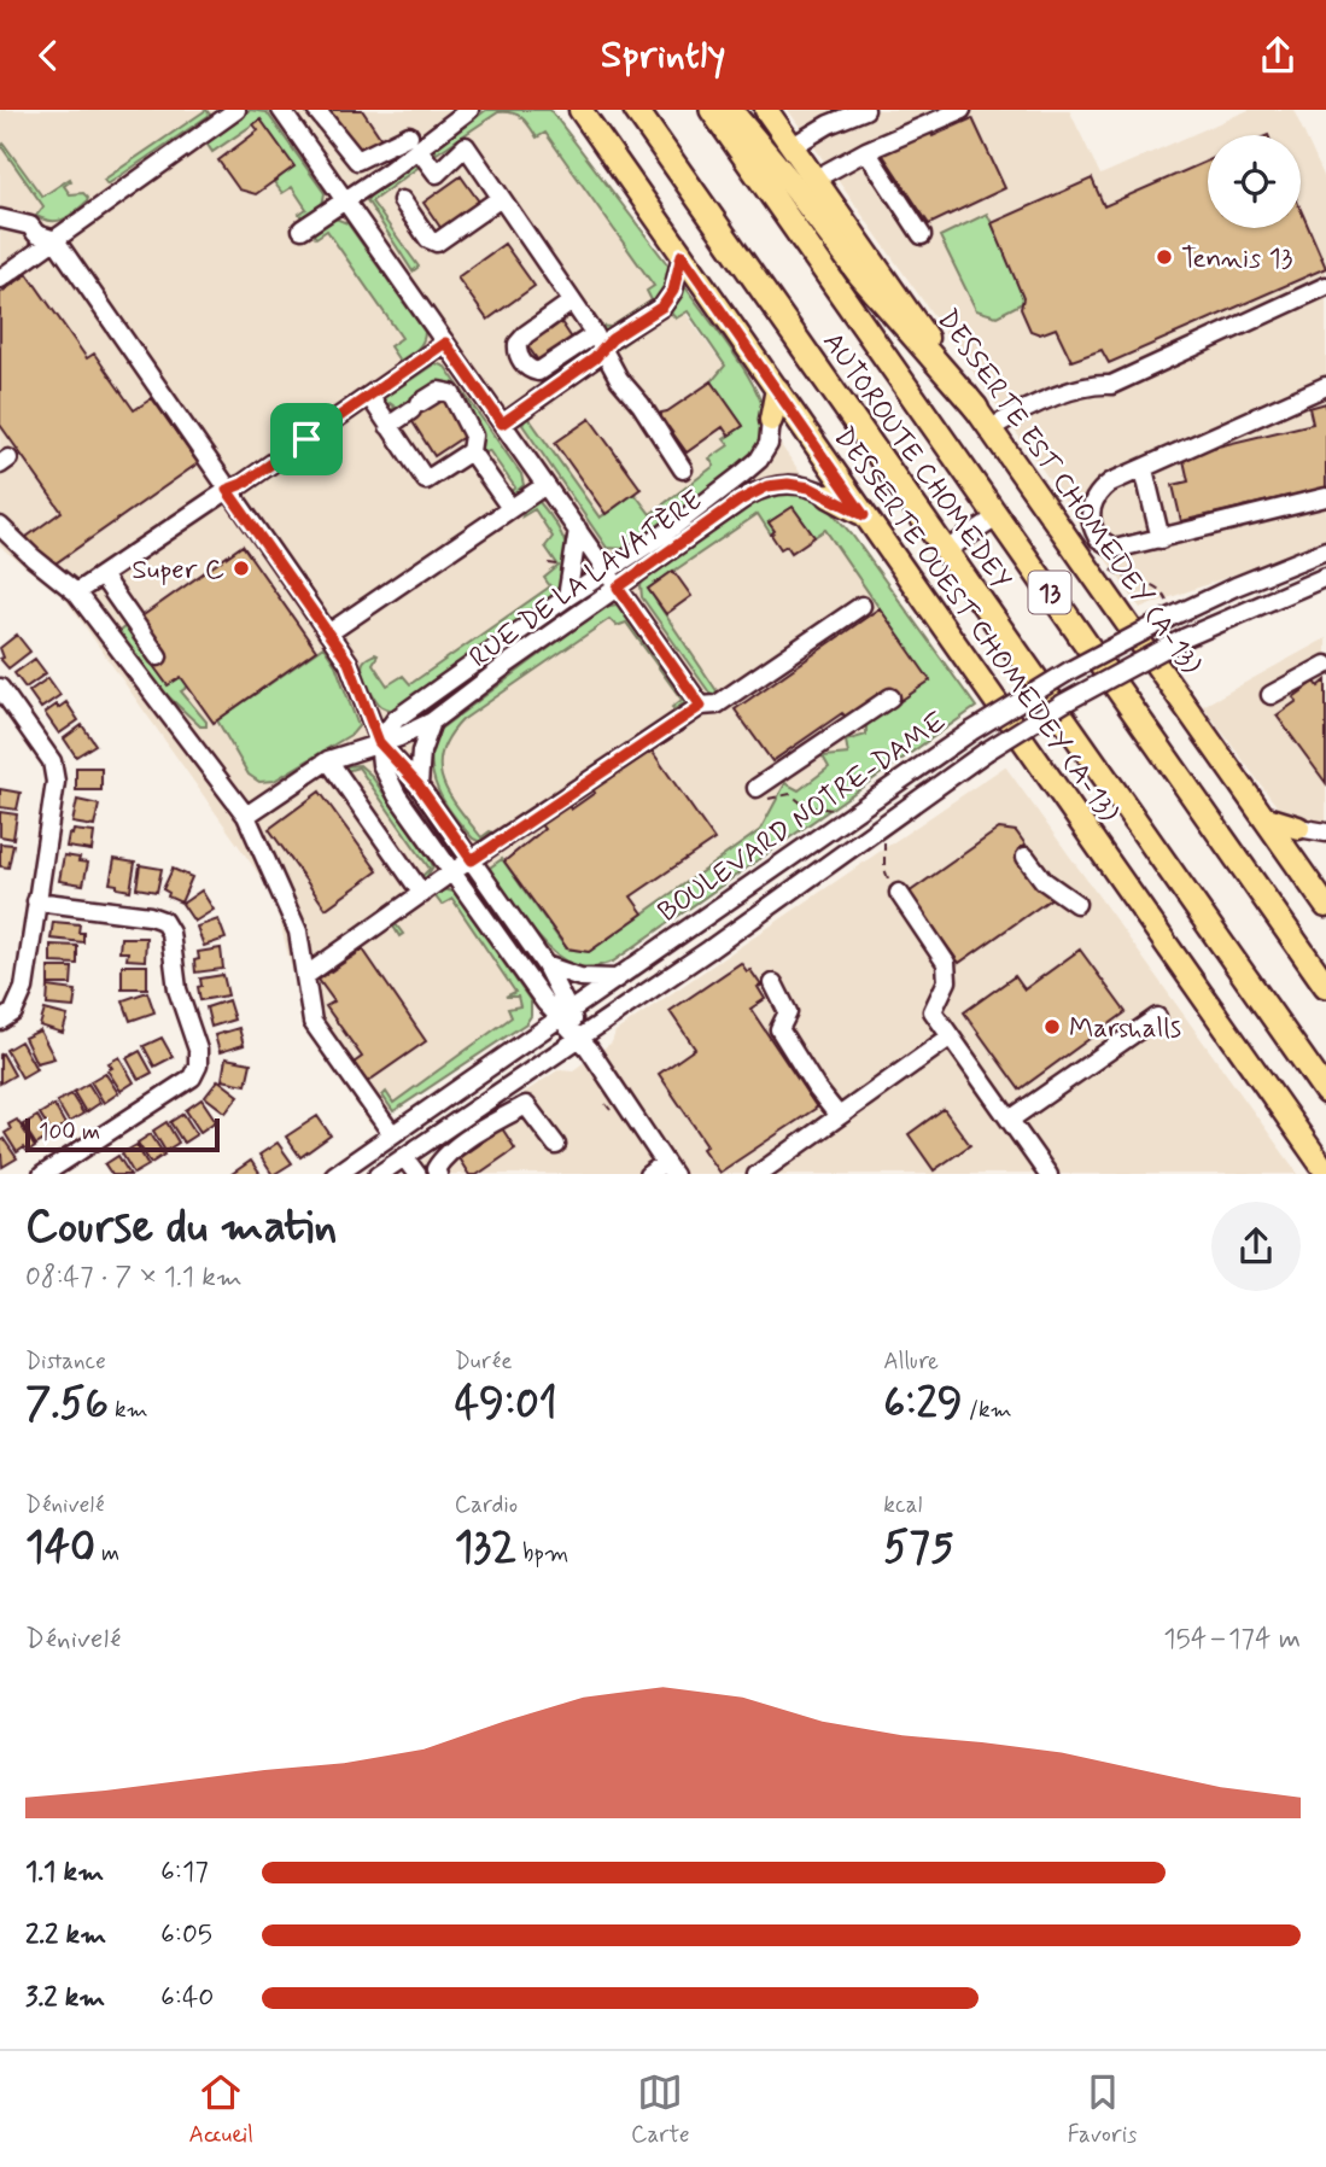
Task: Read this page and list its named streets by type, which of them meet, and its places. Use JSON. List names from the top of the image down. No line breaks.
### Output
{"streets":{"highway":["AUTOROUTE CHOMEDEY","13"],"main road":["DESSERTE EST CHOMEDEY (A-13)","DESSERTE OUEST CHOMEDEY (A-13)"],"street":["RUE DE LA LAVATÈRE","BOULEVARD NOTRE-DAME"]},"places":["Tennis 13","Super C","Marshalls"],"scale_bar":"100 m","page":{"header":"Sprintly","scale":"100 m","heading":["Course du matin","08:47 · 7 × 1.1 km"],"stats":[["Distance","7.56 km"],["Durée","49:01"],["Allure","6:29 /km"],["Dénivelé","140 m"],["Cardio","132 bpm"],["kcal","575"]],"chart":["Dénivelé","154–174 m"],"list":[{"name":"1.1 km","note":"6:17"},{"name":"2.2 km","note":"6:05"},{"name":"3.2 km","note":"6:40"}],"tabs":["Accueil","Carte","Favoris"]}}
